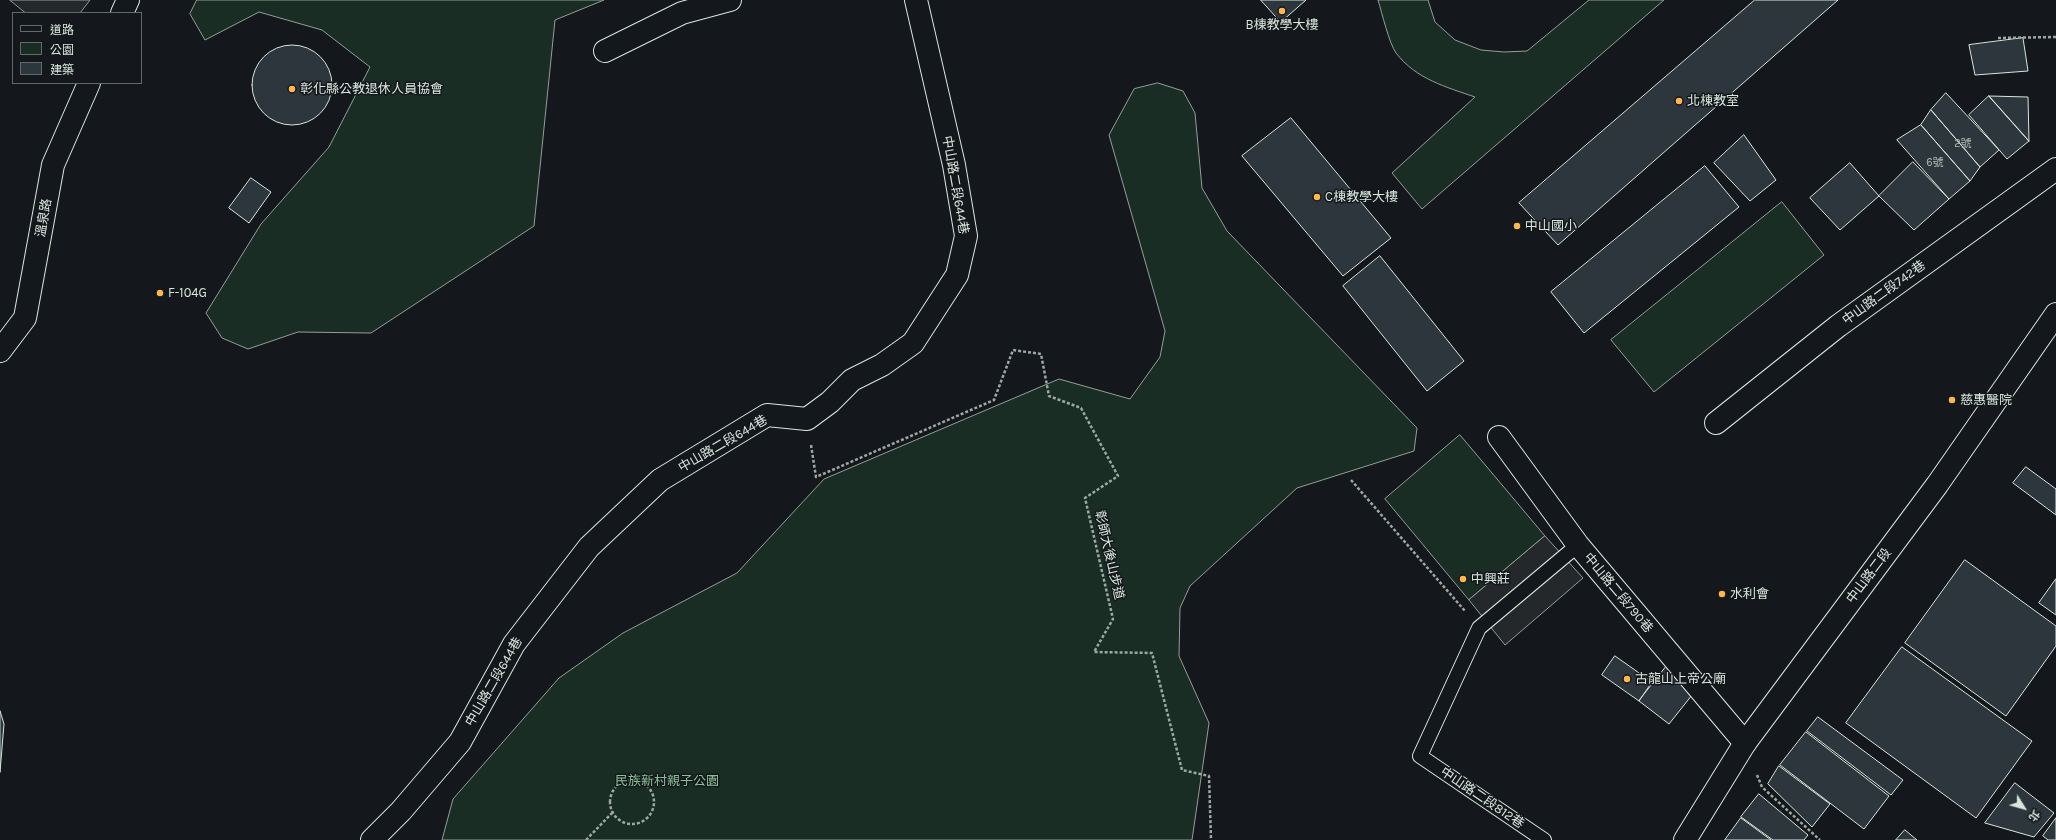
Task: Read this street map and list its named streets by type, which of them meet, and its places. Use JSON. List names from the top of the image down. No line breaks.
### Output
{"streets":{"street":["中山路二段644巷","溫泉路","中山路二段742巷","中山路二段","中山路二段790巷"],"lane":["中山路二段812巷"],"path":["彰師大後山步道"]},"crossings":[["中山路二段644巷","彰師大後山步道"],["中山路二段","中山路二段790巷"]],"parks":["民族新村親子公園"],"places":["B棟教學大樓","彰化縣公教退休人員協會","北棟教室","C棟教學大樓","中山國小","F-104G","慈惠醫院","中興莊","水利會","古龍山上帝公廟"],"house_numbers":["2號","6號"],"legend":["道路","公園","建築"],"north":"bottom right"}
